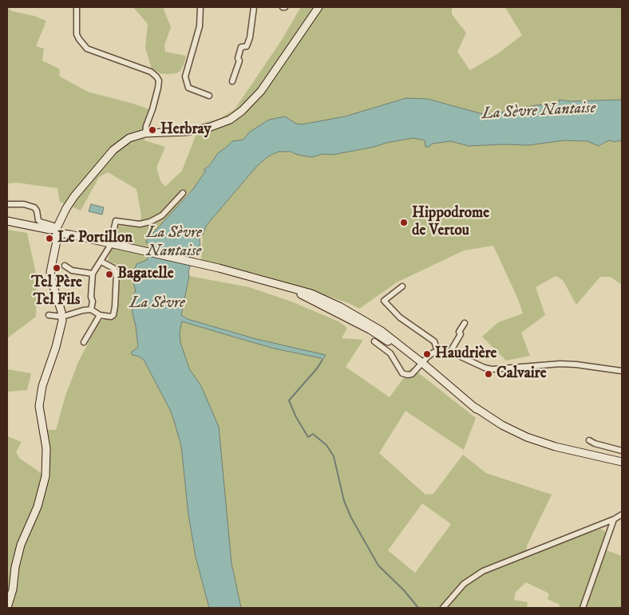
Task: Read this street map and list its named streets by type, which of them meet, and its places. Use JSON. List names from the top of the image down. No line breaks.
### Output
{"water":["La Sèvre Nantaise","La Sèvre"],"places":["Herbray","Hippodrome de Vertou","Le Portillon","Tel Père Tel Fils","Bagatelle","Haudrière","Calvaire"]}
